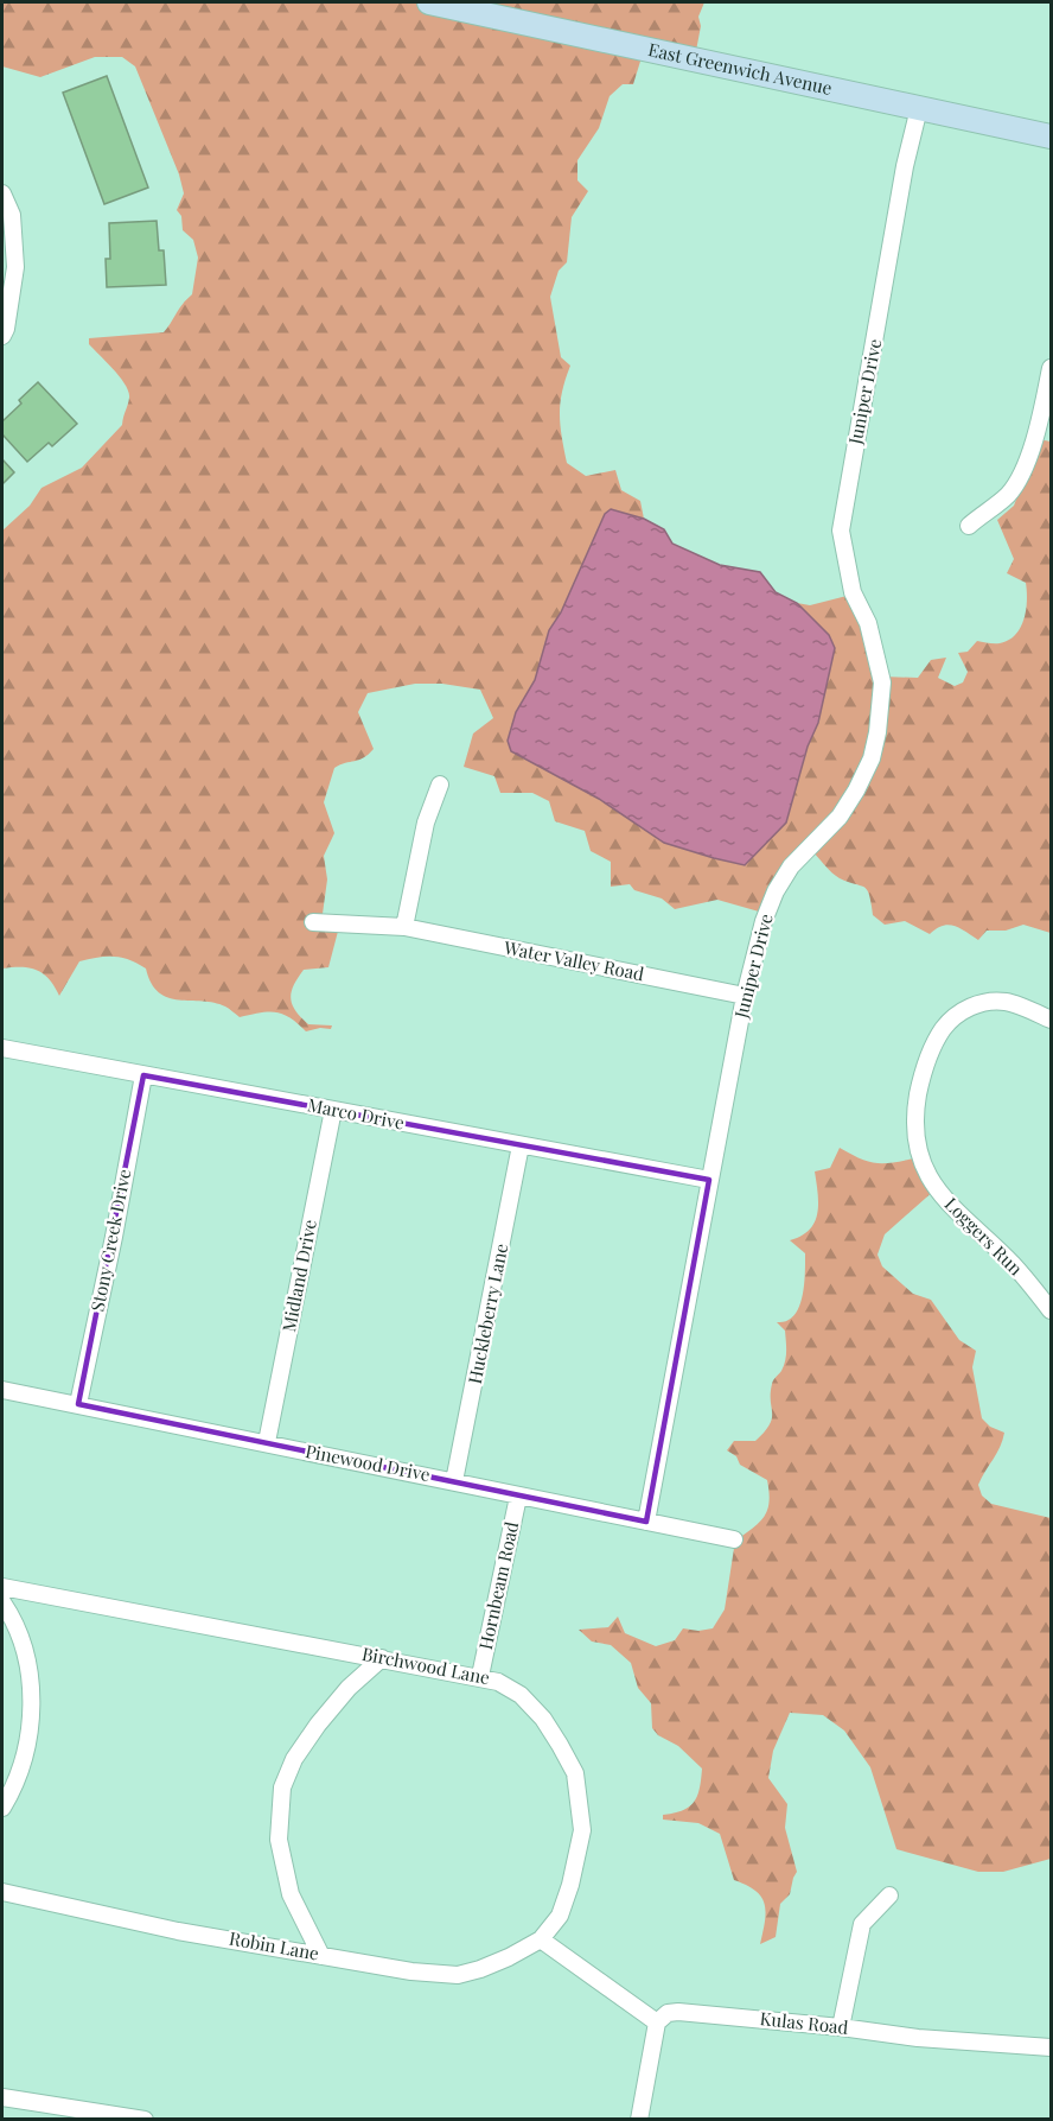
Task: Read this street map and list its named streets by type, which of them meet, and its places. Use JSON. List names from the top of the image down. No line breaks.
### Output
{"streets":{"street":["East Greenwich Avenue","Juniper Drive","Water Valley Road","Marco Drive","Loggers Run","Stony Creek Drive","Midland Drive","Huckleberry Lane","Pinewood Drive","Hornbeam Road","Birchwood Lane","Robin Lane","Kulas Road"]},"crossings":[["East Greenwich Avenue","Juniper Drive"],["Juniper Drive","Water Valley Road"],["Juniper Drive","Marco Drive"],["Juniper Drive","Pinewood Drive"],["Marco Drive","Stony Creek Drive"],["Marco Drive","Midland Drive"],["Marco Drive","Huckleberry Lane"],["Stony Creek Drive","Pinewood Drive"],["Midland Drive","Pinewood Drive"],["Huckleberry Lane","Pinewood Drive"],["Pinewood Drive","Hornbeam Road"],["Hornbeam Road","Birchwood Lane"],["Birchwood Lane","Robin Lane"]]}
